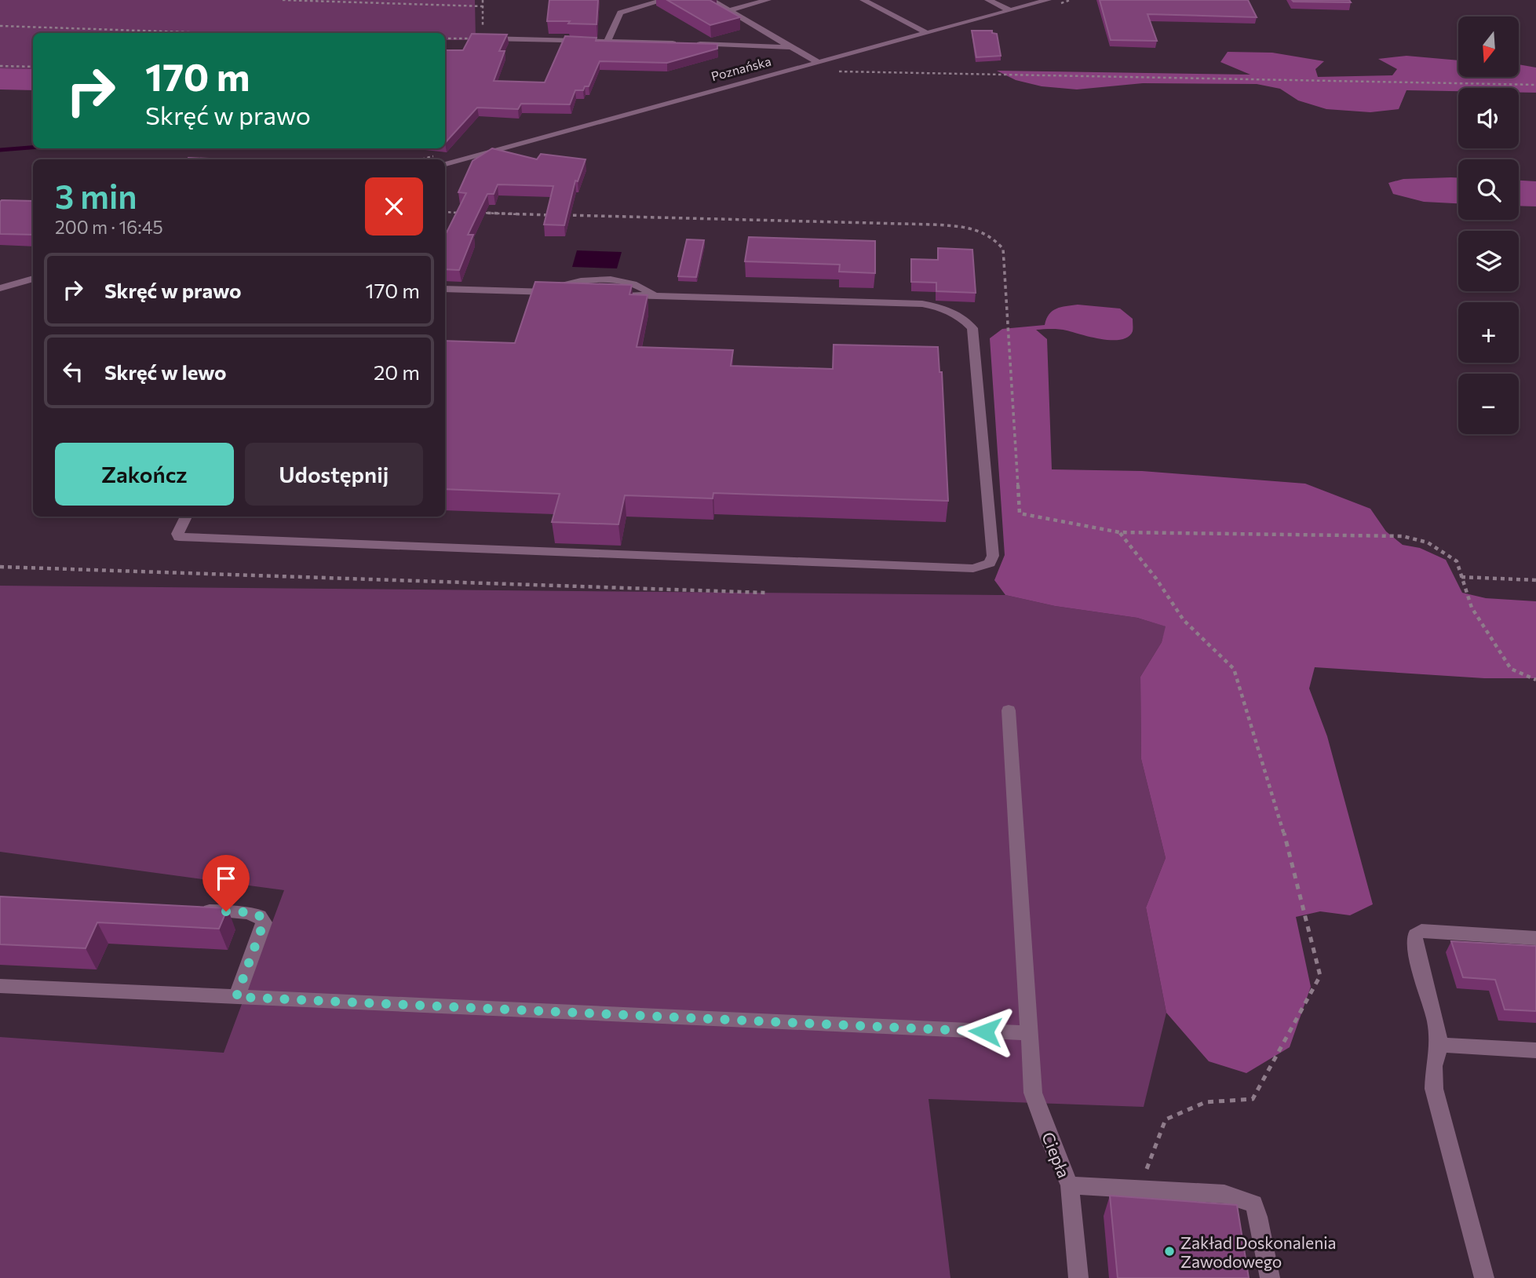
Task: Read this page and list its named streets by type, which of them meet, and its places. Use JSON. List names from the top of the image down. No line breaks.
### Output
{"streets":{"street":["Poznańska","Ciepła"]},"places":["Zakład Doskonalenia Zawodowego"],"north":"bottom","page":{"map_buttons":["+","−"],"turn":["170 m","Skręć w prawo"],"heading":["3 min","200 m · 16:45"],"list":[{"name":"Skręć w prawo","value":"170 m"},{"name":"Skręć w lewo","value":"20 m"}],"buttons":["Zakończ","Udostępnij"]}}
